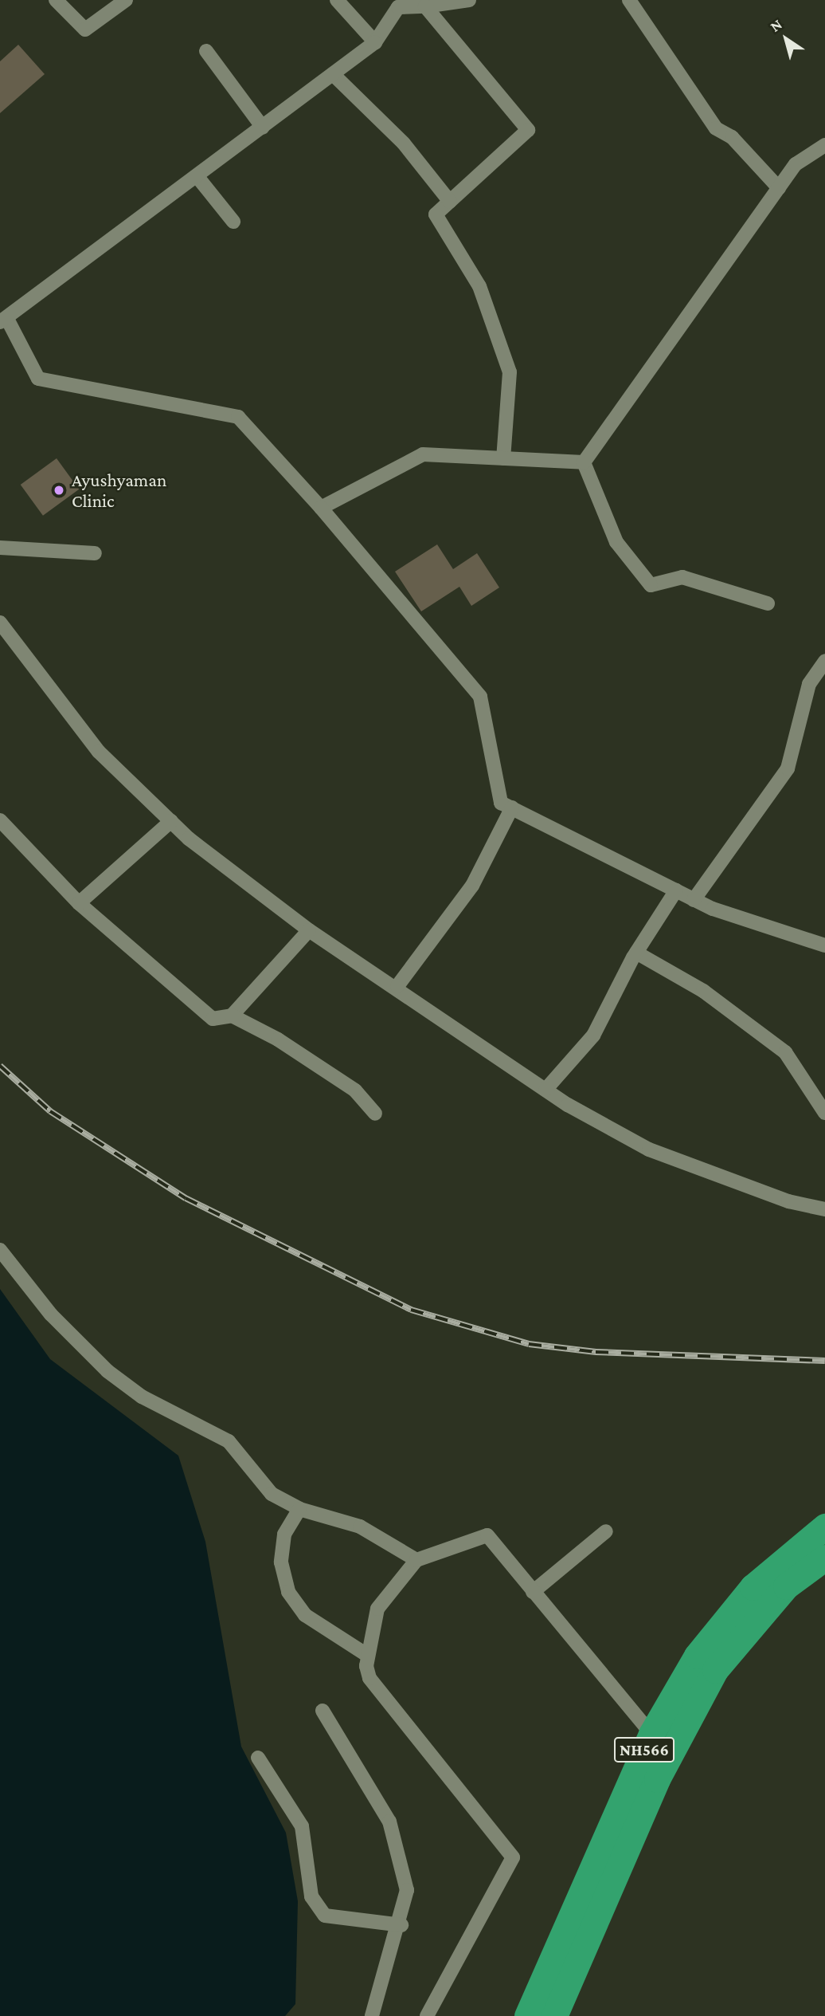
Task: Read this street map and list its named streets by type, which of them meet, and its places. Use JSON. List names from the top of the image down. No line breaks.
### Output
{"streets":{"highway":["NH566"]},"places":["Ayushyaman Clinic"],"north":"top left"}
